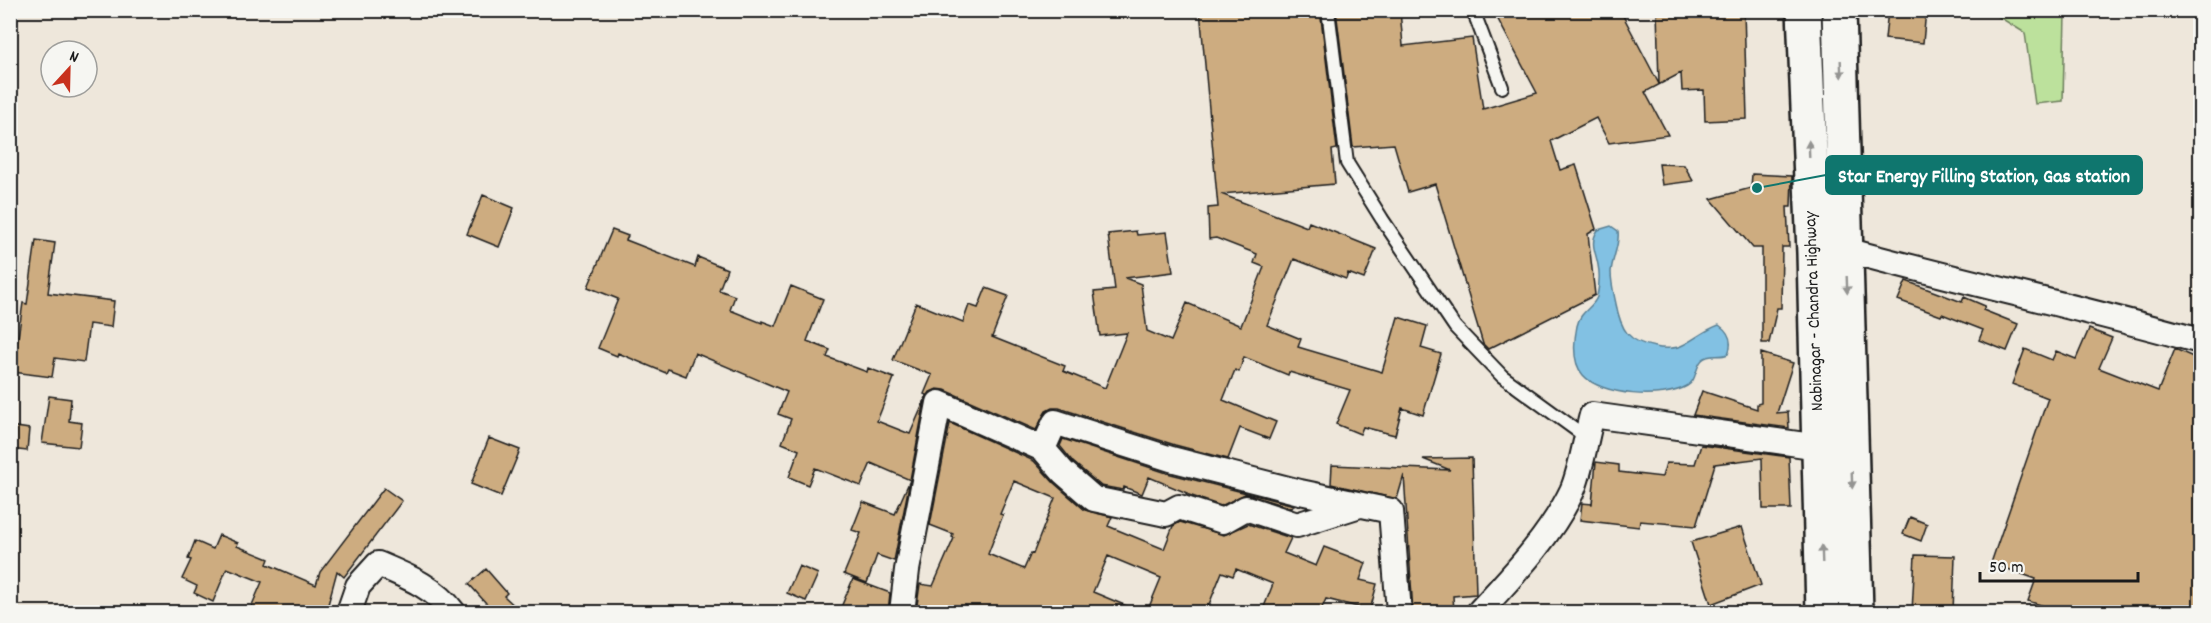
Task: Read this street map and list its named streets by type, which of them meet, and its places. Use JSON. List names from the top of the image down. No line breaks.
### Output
{"streets":{"highway":["Nabinagar - Chandra Highway"]},"places":["Star Energy Filling Station, Gas station"],"scale_bar":"50 m","north":"top"}
